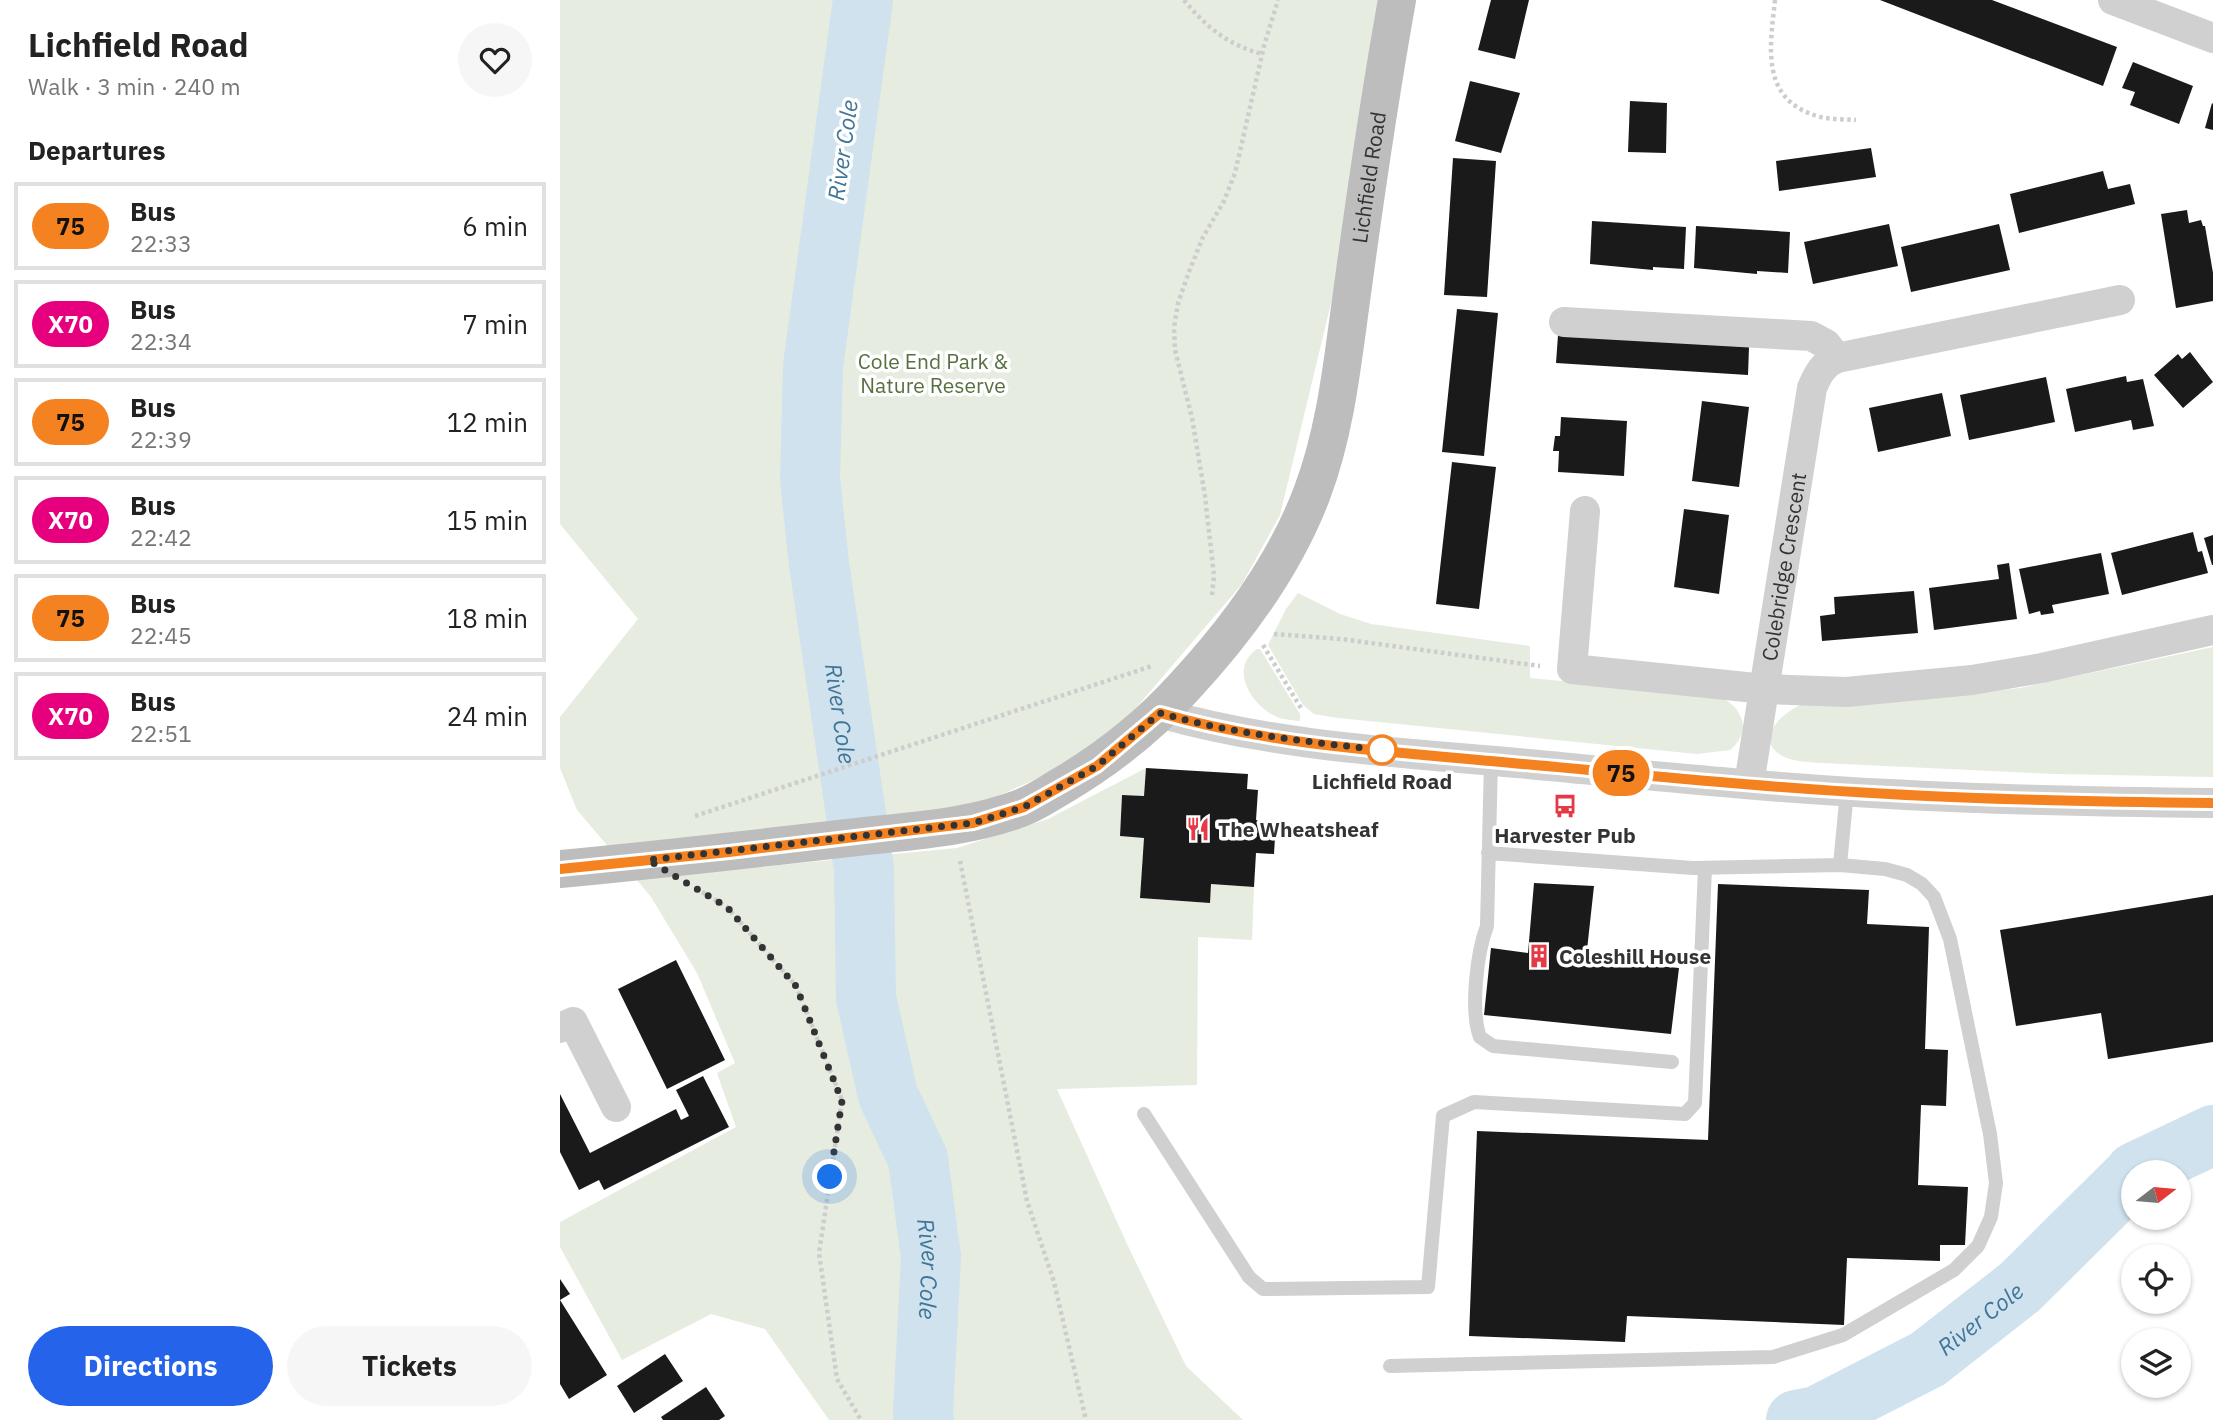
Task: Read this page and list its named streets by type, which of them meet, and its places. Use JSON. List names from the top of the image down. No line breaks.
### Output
{"streets":{"main road":["Lichfield Road"],"street":["Colebridge Crescent"]},"water":["River Cole"],"parks":["Cole End Park & Nature Reserve"],"places":{"other":["Lichfield Road"],"bus stop":["Harvester Pub"],"restaurant":["The Wheatsheaf"],"building":["Coleshill House"]},"lines":["bus line 75"],"north":"right","page":{"heading":[["Lichfield Road","Walk · 3 min · 240 m"],"Departures"],"on_map":"75","list":[{"mark":"75","name":"Bus","note":"22:33","value":"6 min"},{"mark":"X70","name":"Bus","note":"22:34","value":"7 min"},{"mark":"75","name":"Bus","note":"22:39","value":"12 min"},{"mark":"X70","name":"Bus","note":"22:42","value":"15 min"},{"mark":"75","name":"Bus","note":"22:45","value":"18 min"},{"mark":"X70","name":"Bus","note":"22:51","value":"24 min"}],"buttons":["Directions","Tickets"]}}
